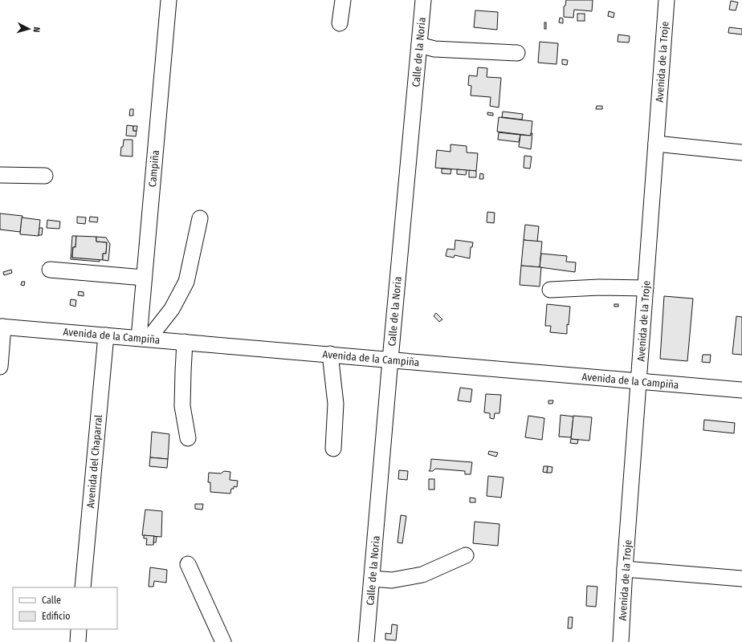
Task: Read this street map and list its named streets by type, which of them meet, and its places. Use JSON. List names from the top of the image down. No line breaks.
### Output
{"streets":{"street":["Calle de la Noria","Avenida de la Troje","Campiña","Avenida de la Campiña","Avenida del Chaparral"]},"crossings":[["Calle de la Noria","Avenida de la Campiña"],["Avenida de la Troje","Avenida de la Campiña"],["Campiña","Avenida de la Campiña"],["Avenida de la Campiña","Avenida del Chaparral"]],"legend":["Calle","Edificio"],"north":"right"}
